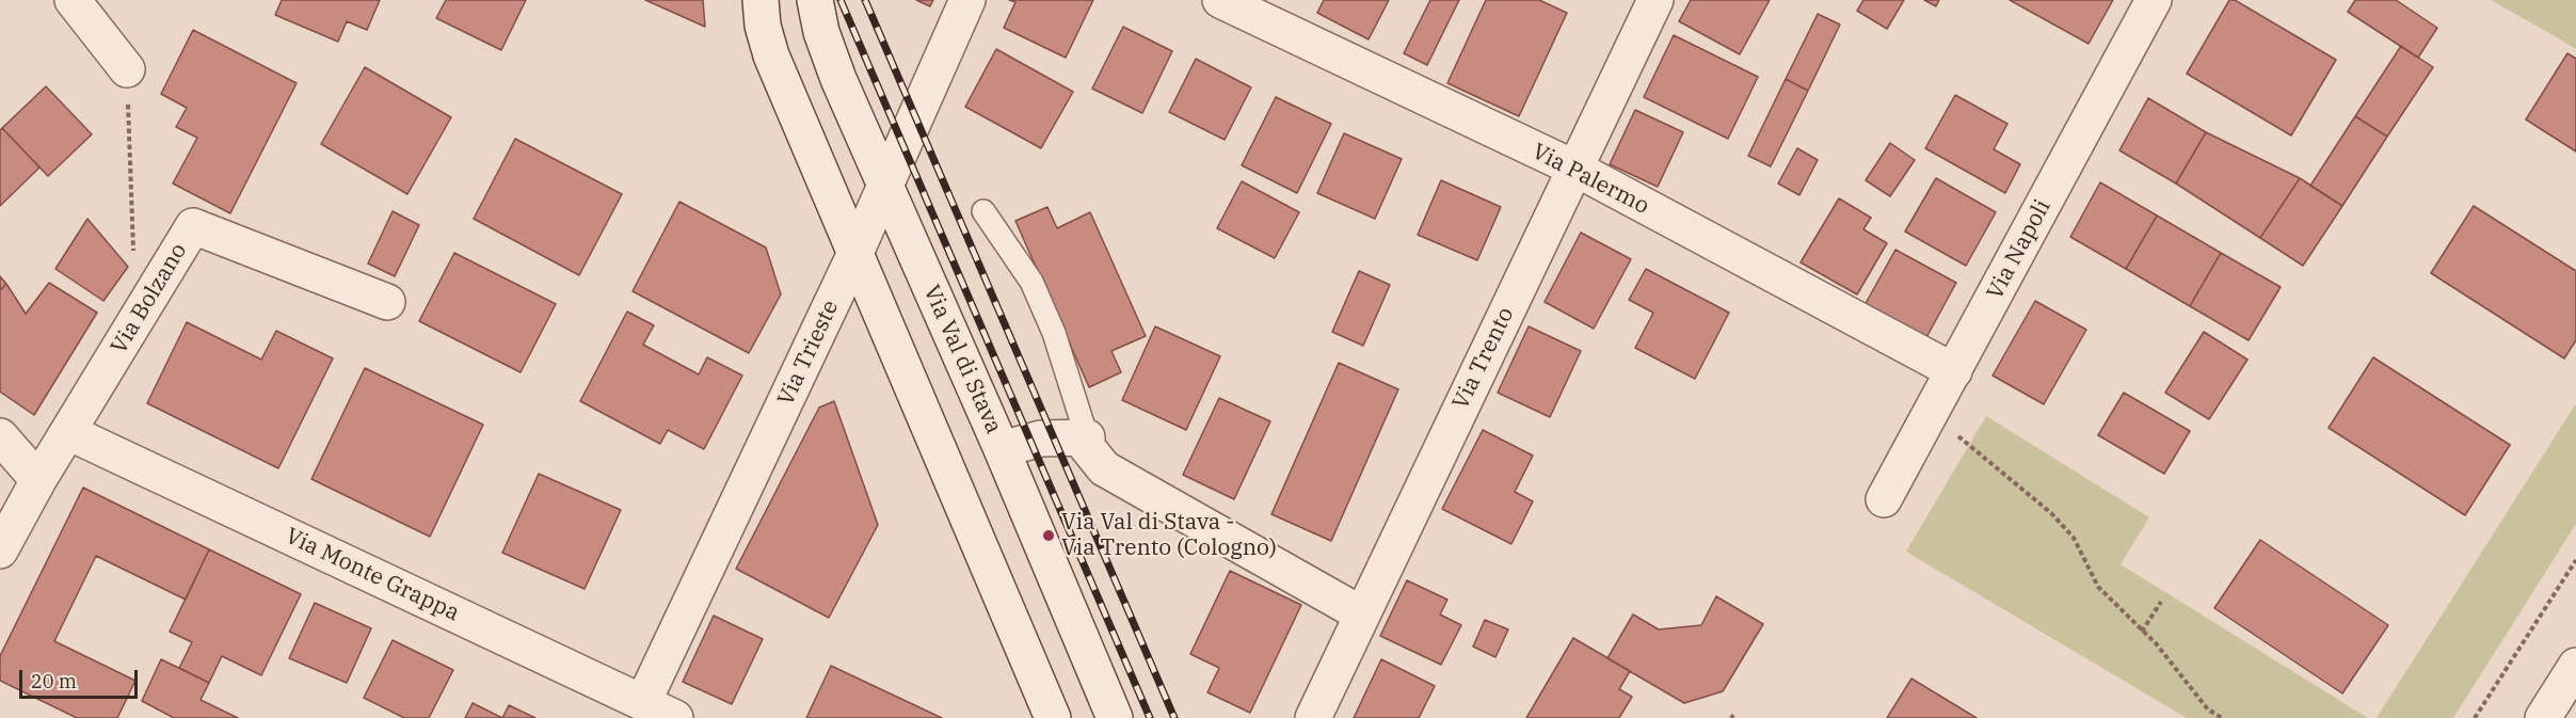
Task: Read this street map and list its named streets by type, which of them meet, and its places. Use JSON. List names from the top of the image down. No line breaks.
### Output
{"streets":{"street":["Via Palermo","Via Napoli","Via Bolzano","Via Trieste","Via Trento","Via Val di Stava","Via Monte Grappa"]},"crossings":[["Via Palermo","Via Napoli"],["Via Palermo","Via Trento"],["Via Bolzano","Via Monte Grappa"],["Via Trieste","Via Val di Stava"],["Via Trieste","Via Monte Grappa"]],"places":["Via Val di Stava - Via Trento (Cologno)"],"scale_bar":"20 m"}
